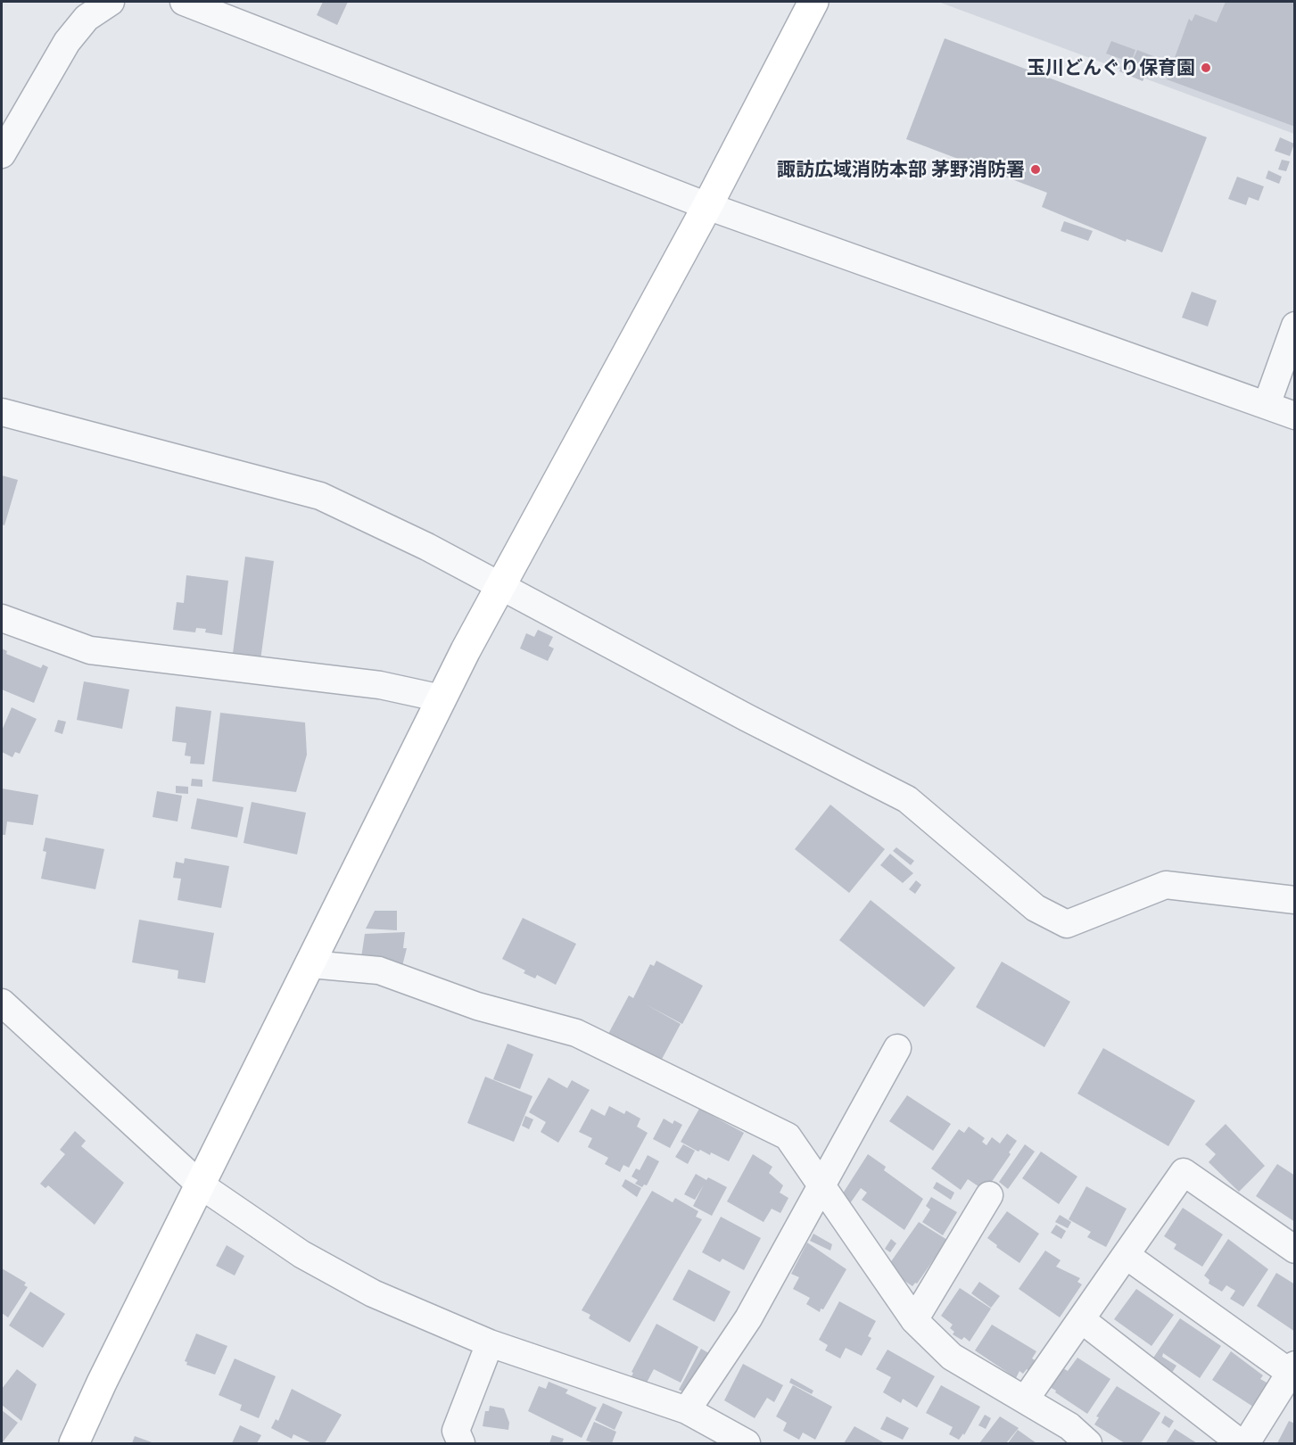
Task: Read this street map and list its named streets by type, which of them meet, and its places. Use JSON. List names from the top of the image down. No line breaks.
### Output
{"places":["玉川どんぐり保育園","諏訪広域消防本部 茅野消防署"]}
